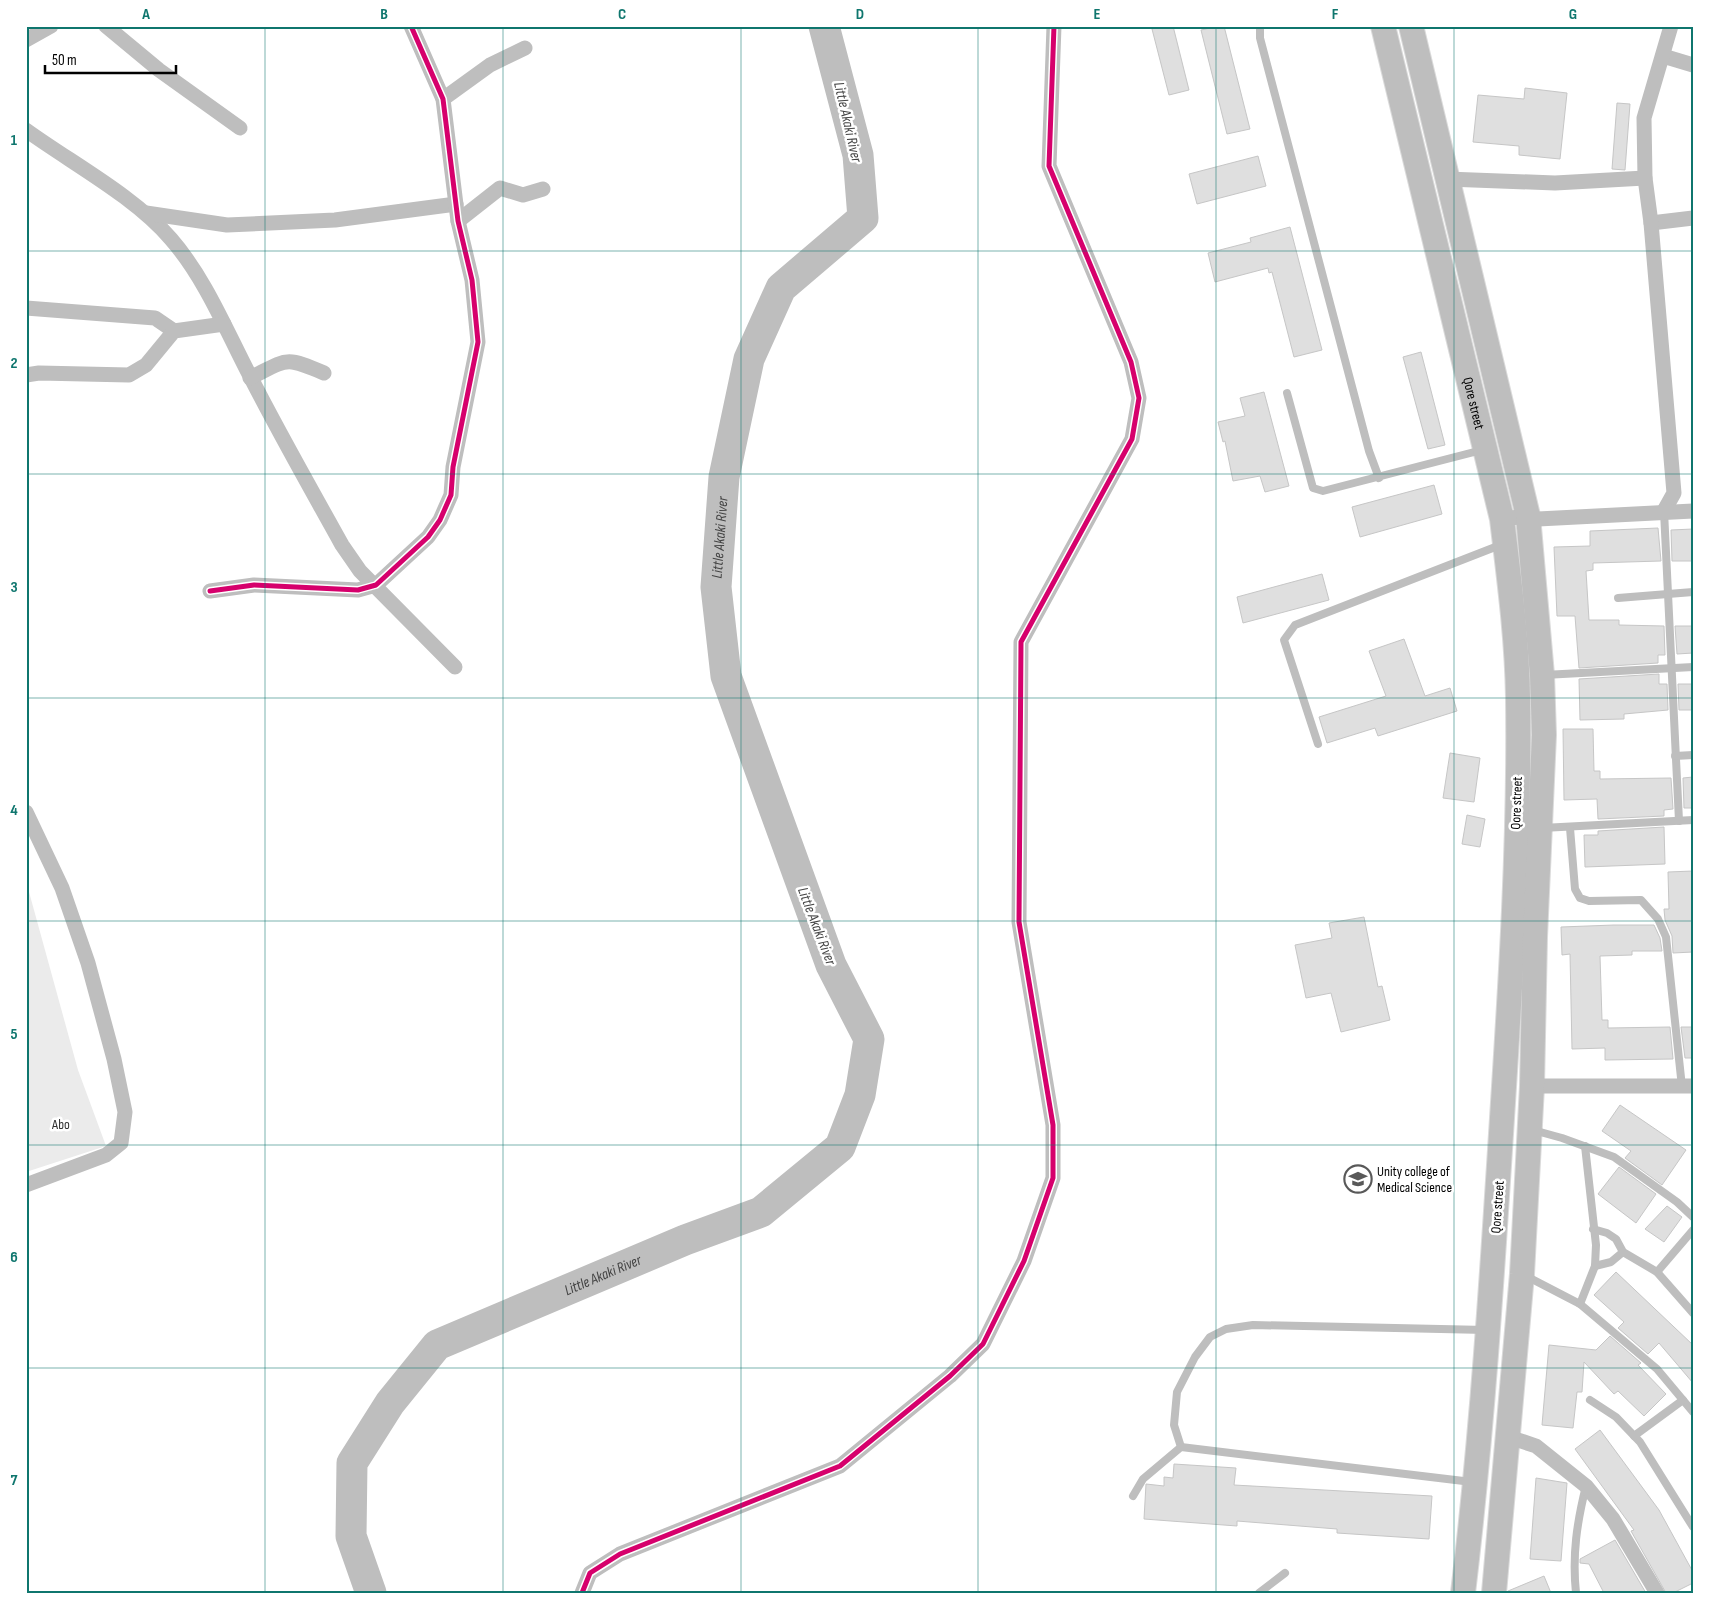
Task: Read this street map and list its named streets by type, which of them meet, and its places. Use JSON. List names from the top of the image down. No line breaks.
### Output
{"streets":{"main road":["Qore street"]},"water":["Little Akaki River"],"parks":["Abo"],"places":{"school or university":["Unity college of Medical Science"]},"scale_bar":"50 m","grid":{"columns":["A","B","C","D","E","F","G"],"rows":["1","2","3","4","5","6","7"]}}
